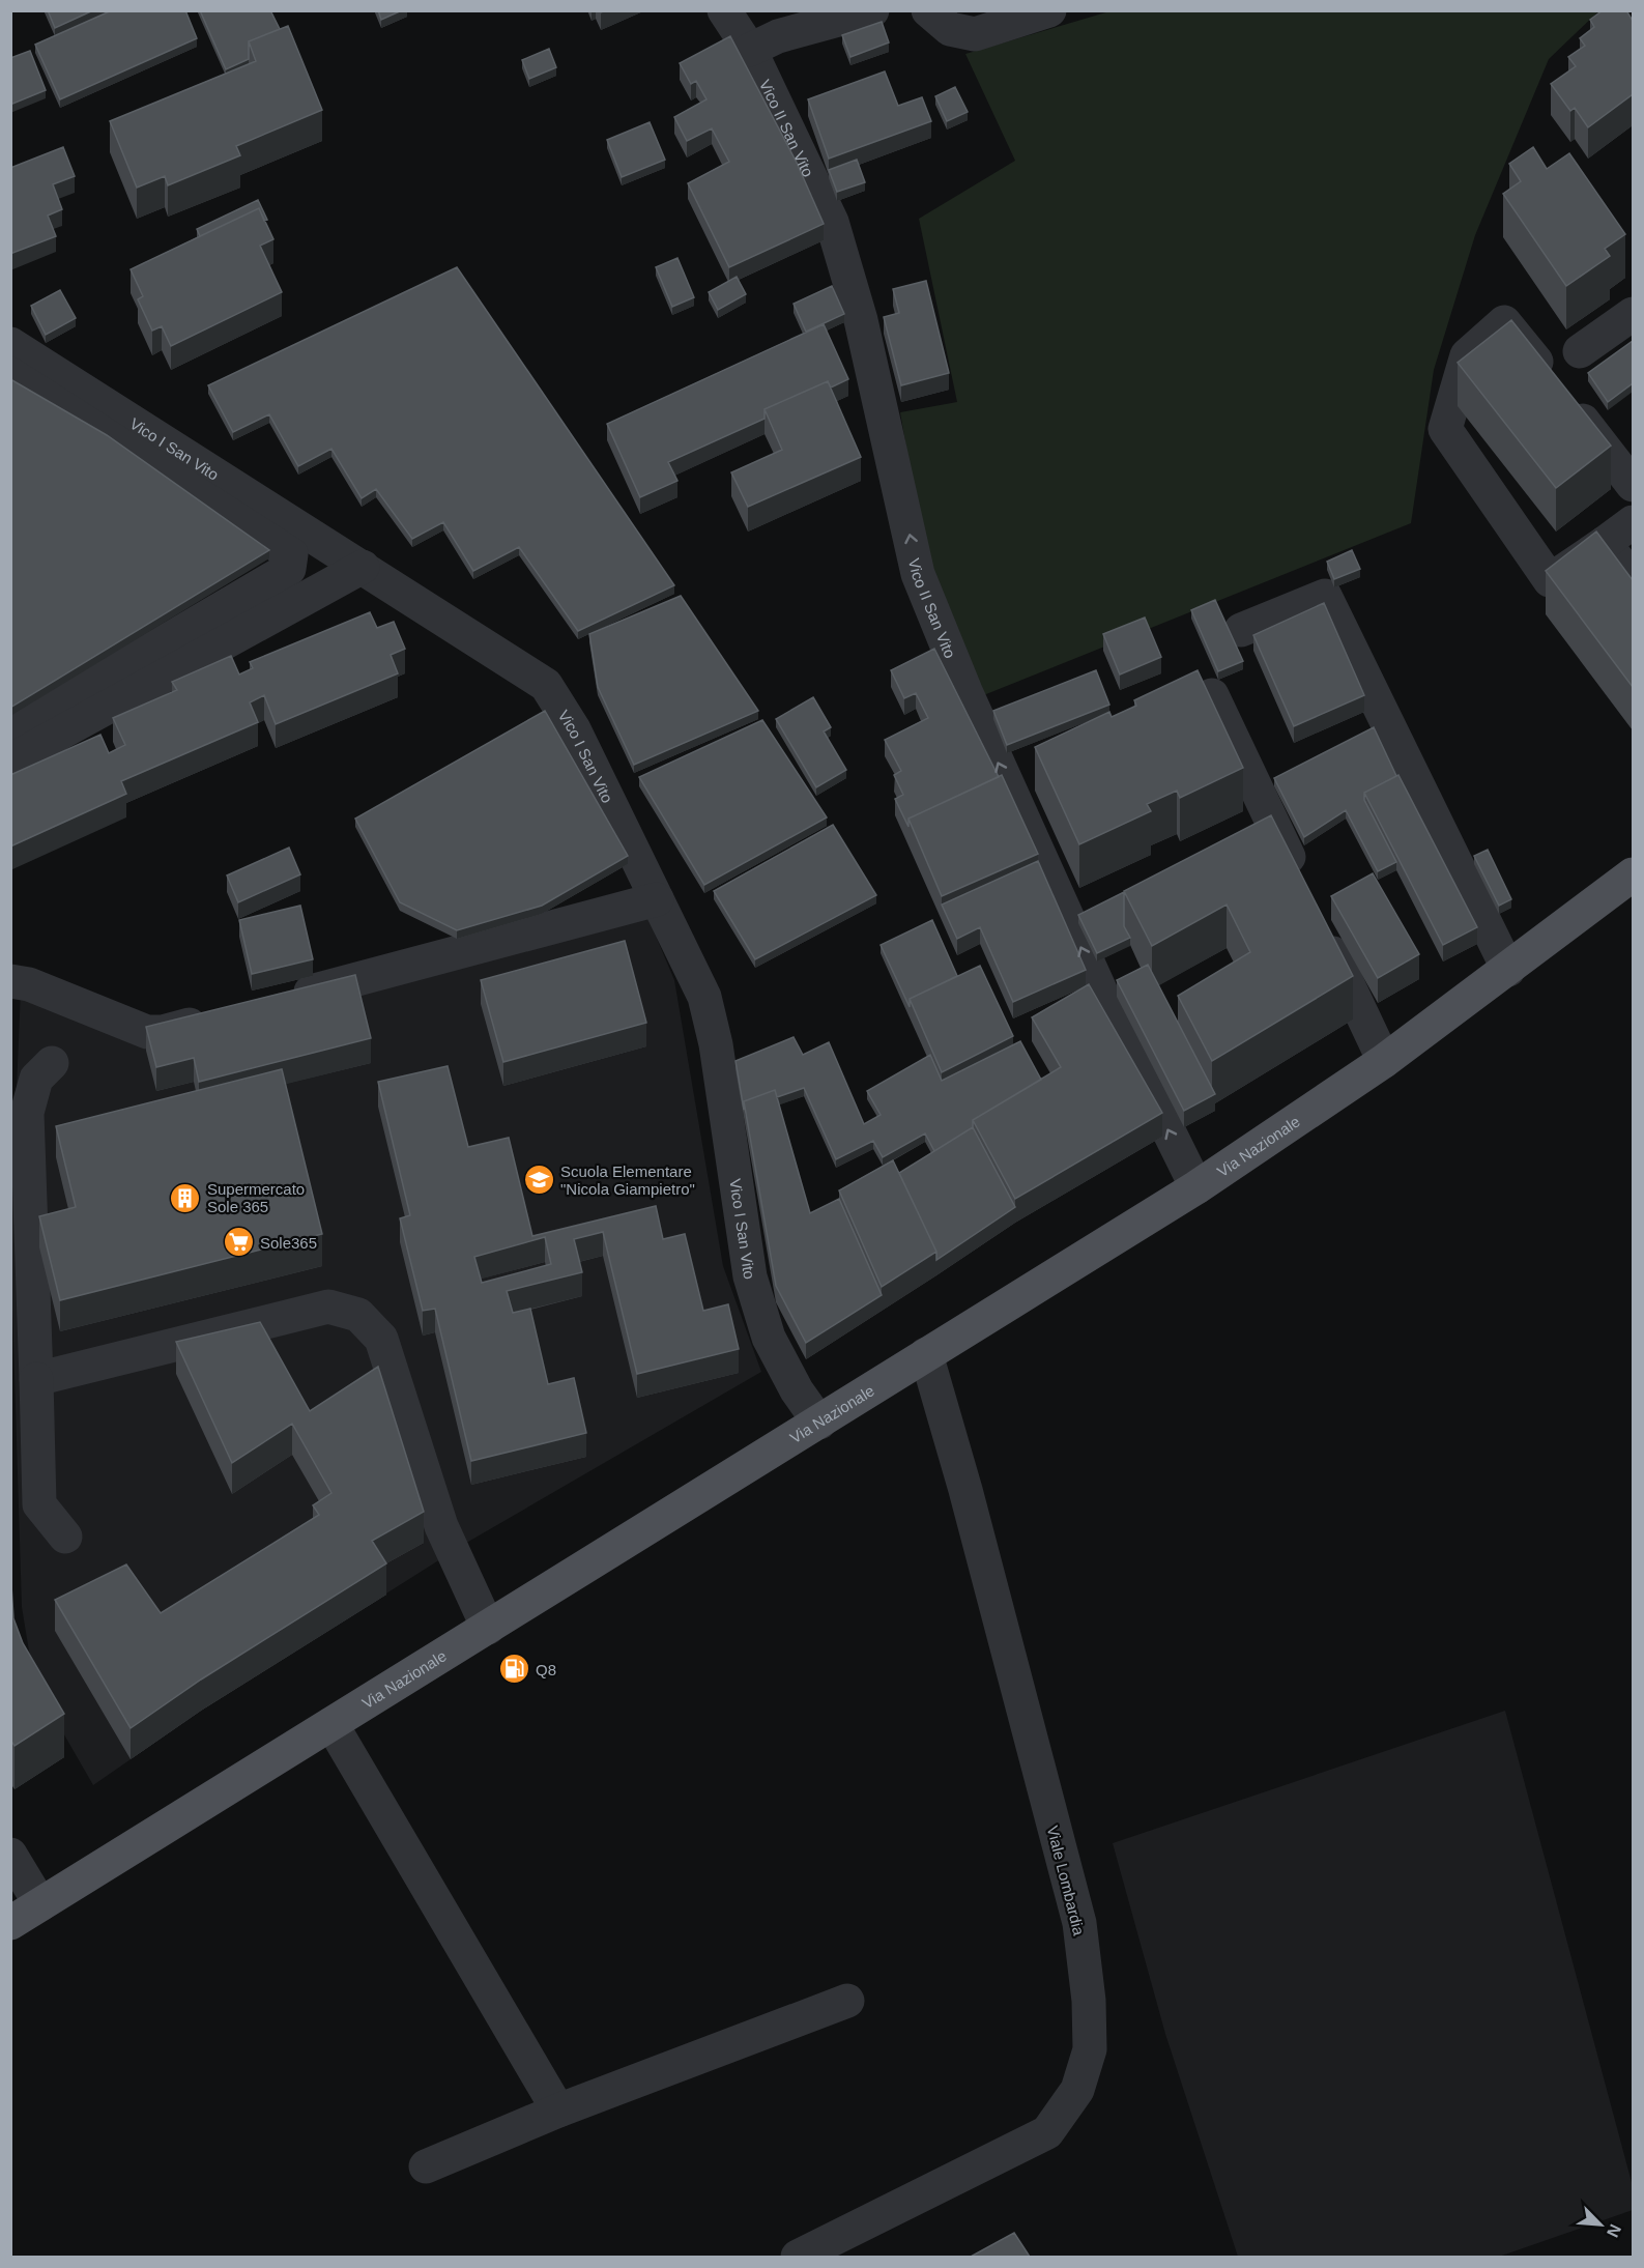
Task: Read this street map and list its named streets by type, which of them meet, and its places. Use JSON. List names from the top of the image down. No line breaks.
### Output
{"streets":{"main road":["Via Nazionale"],"street":["Vico II San Vito","Vico I San Vito","Viale Lombardia"]},"crossings":[["Vico II San Vito","Via Nazionale"],["Vico I San Vito","Via Nazionale"],["Via Nazionale","Viale Lombardia"]],"one_way":["Vico II San Vito"],"places":{"school or university":["Scuola Elementare \"Nicola Giampietro\""],"building":["Supermercato Sole 365"],"supermarket":["Sole365"],"fuel station":["Q8"]},"north":"bottom right"}
